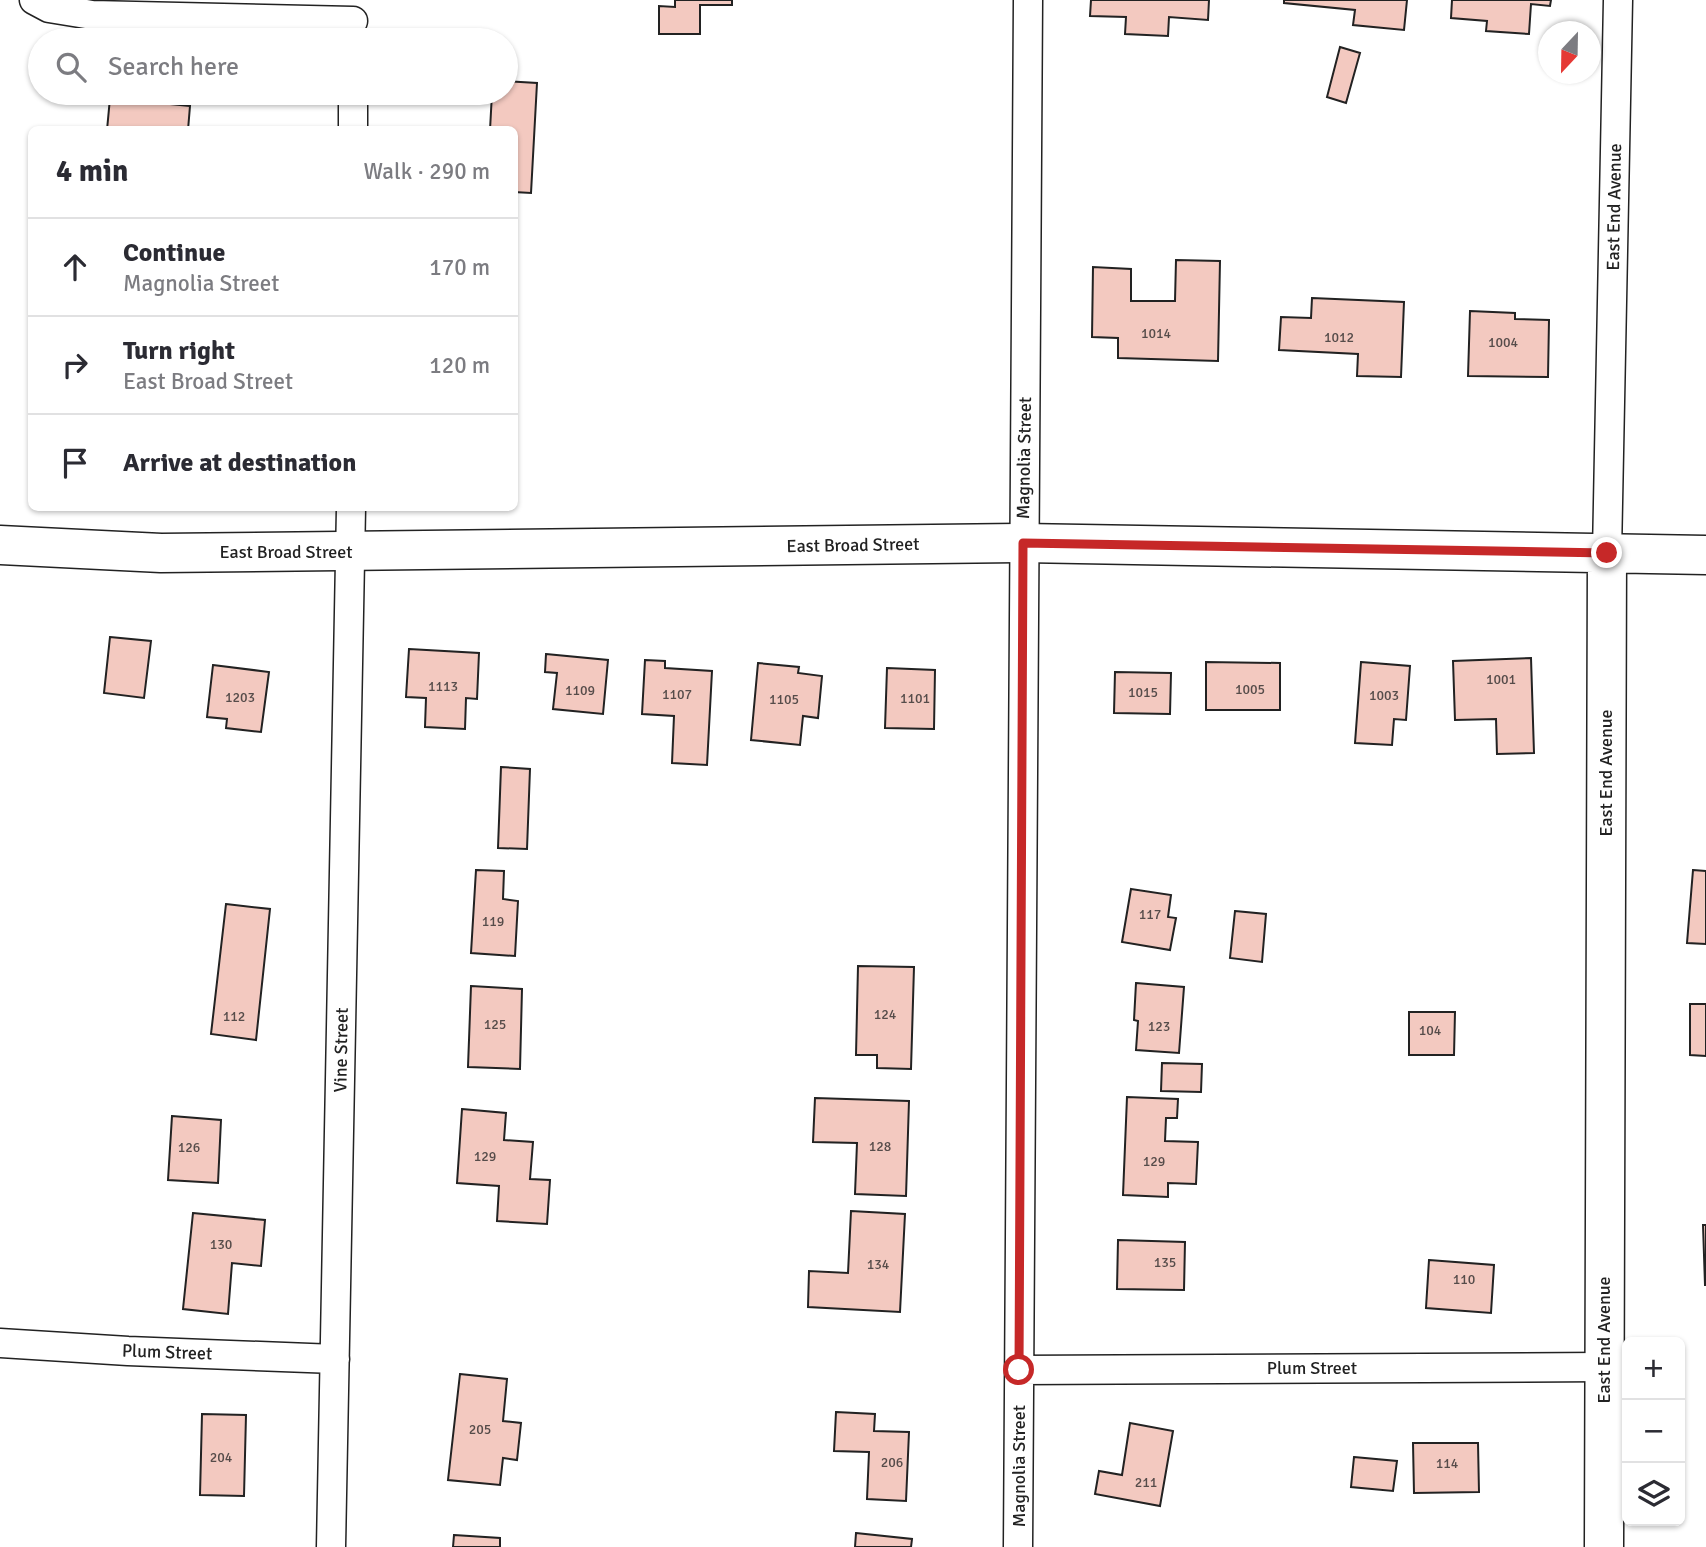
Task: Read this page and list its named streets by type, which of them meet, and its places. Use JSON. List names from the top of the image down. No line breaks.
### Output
{"streets":{"main road":["East End Avenue","East Broad Street"],"street":["Magnolia Street","Vine Street","Plum Street"]},"crossings":[["East End Avenue","East Broad Street"],["East End Avenue","Plum Street"],["Magnolia Street","East Broad Street"],["Magnolia Street","Plum Street"],["East Broad Street","Vine Street"],["Vine Street","Plum Street"]],"house_numbers":["1014","1012","1004","1001","1113","1005","1109","1015","1107","1003","1203","1101","1105","117","119","124","112","125","123","104","128","126","129","129","130","135","134","110","205","204","206","114","211"],"north":"bottom","page":{"search":"Search here","heading":["4 min","Walk · 290 m"],"list":[["Continue","Magnolia Street","170 m"],["Turn right","East Broad Street","120 m"],"Arrive at destination"],"map_buttons":["+","−"]}}
